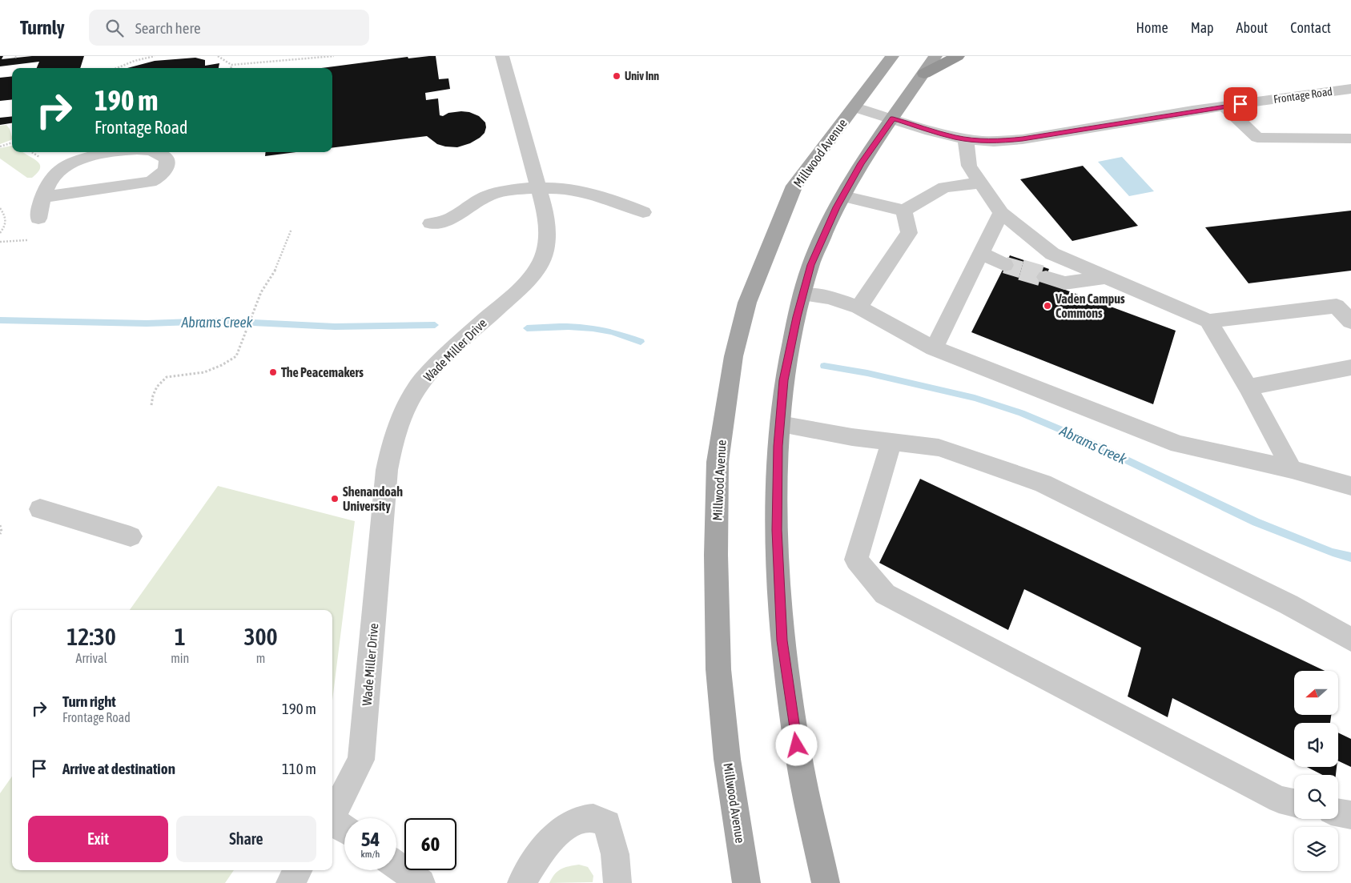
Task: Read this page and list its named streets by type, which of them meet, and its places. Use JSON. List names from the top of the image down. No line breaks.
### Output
{"streets":{"main road":["Millwood Avenue"],"street":["Frontage Road","Wade Miller Drive"]},"crossings":[["Frontage Road","Millwood Avenue"]],"water":["Abrams Creek"],"places":["Univ Inn","Vaden Campus Commons","The Peacemakers","Shenandoah University"],"north":"left","page":{"header":"Turnly","search":"Search here","nav":["Home","Map","About","Contact"],"turn":["190 m","Frontage Road"],"eta":["12:30","Arrival","1","min","300","m"],"list":[{"name":"Turn right","note":"Frontage Road","value":"190 m"},{"name":"Arrive at destination","value":"110 m"}],"buttons":["Exit","Share"],"speed":"54 km/h","limit":"60"}}
